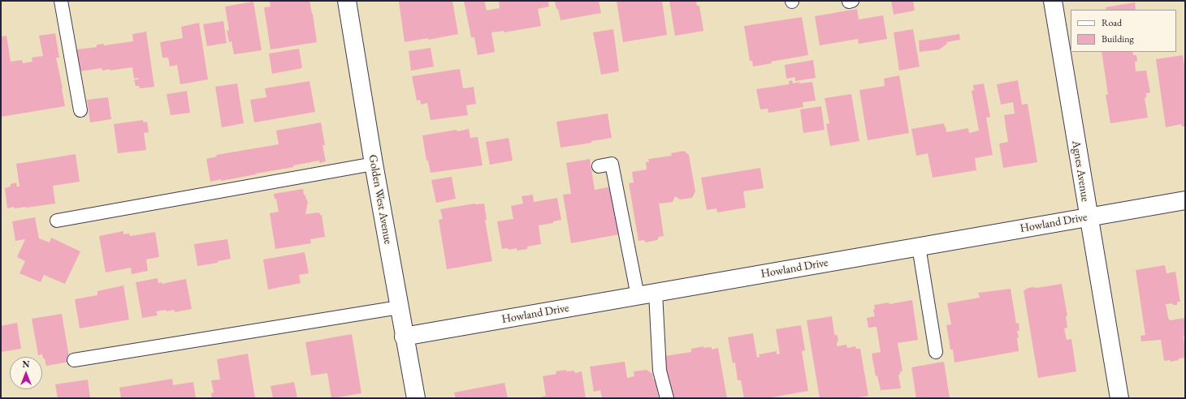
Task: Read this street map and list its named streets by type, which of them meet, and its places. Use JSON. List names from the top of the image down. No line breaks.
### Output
{"streets":{"street":["Agnes Avenue","Golden West Avenue","Howland Drive"]},"crossings":[["Agnes Avenue","Howland Drive"],["Golden West Avenue","Howland Drive"]],"legend":["Road","Building"],"north":"top"}
